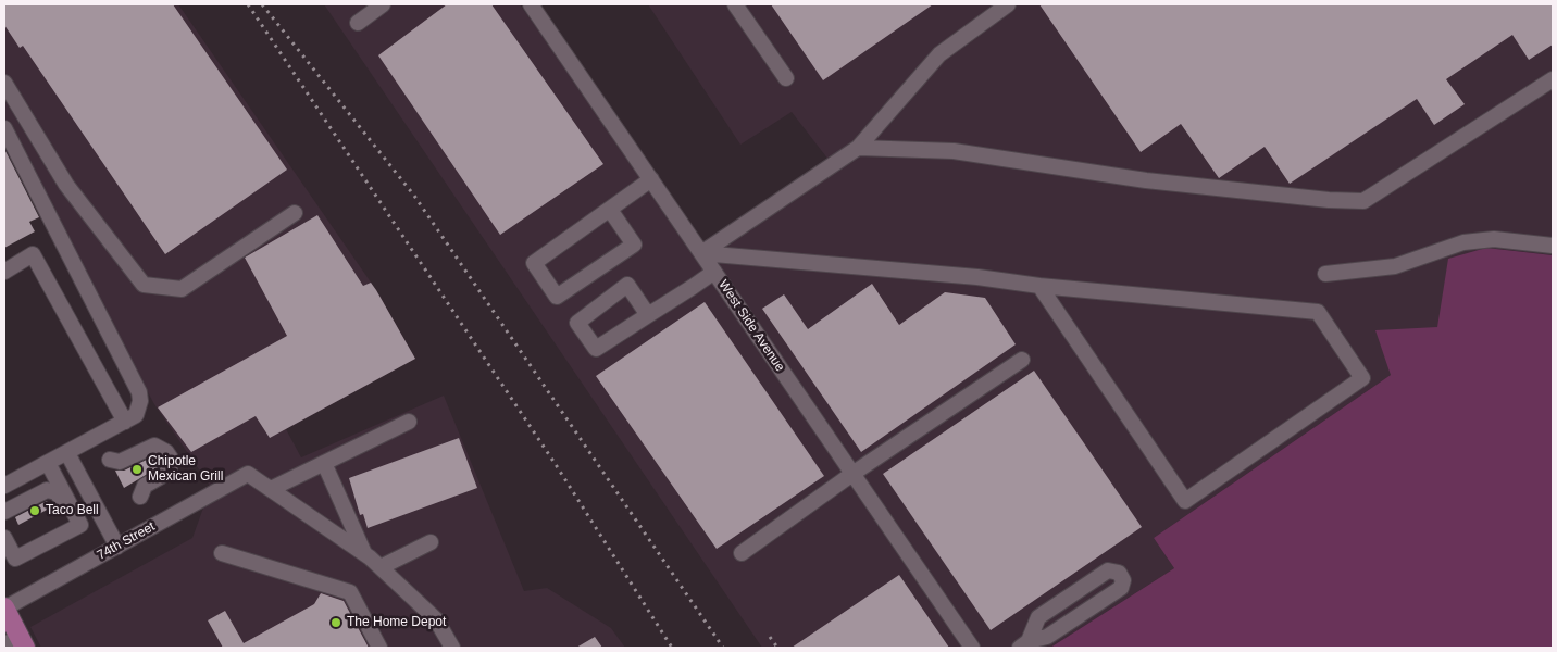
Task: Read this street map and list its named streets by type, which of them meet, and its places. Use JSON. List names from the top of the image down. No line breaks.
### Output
{"streets":{"street":["West Side Avenue","74th Street"]},"places":["Chipotle Mexican Grill","Taco Bell","The Home Depot"]}
